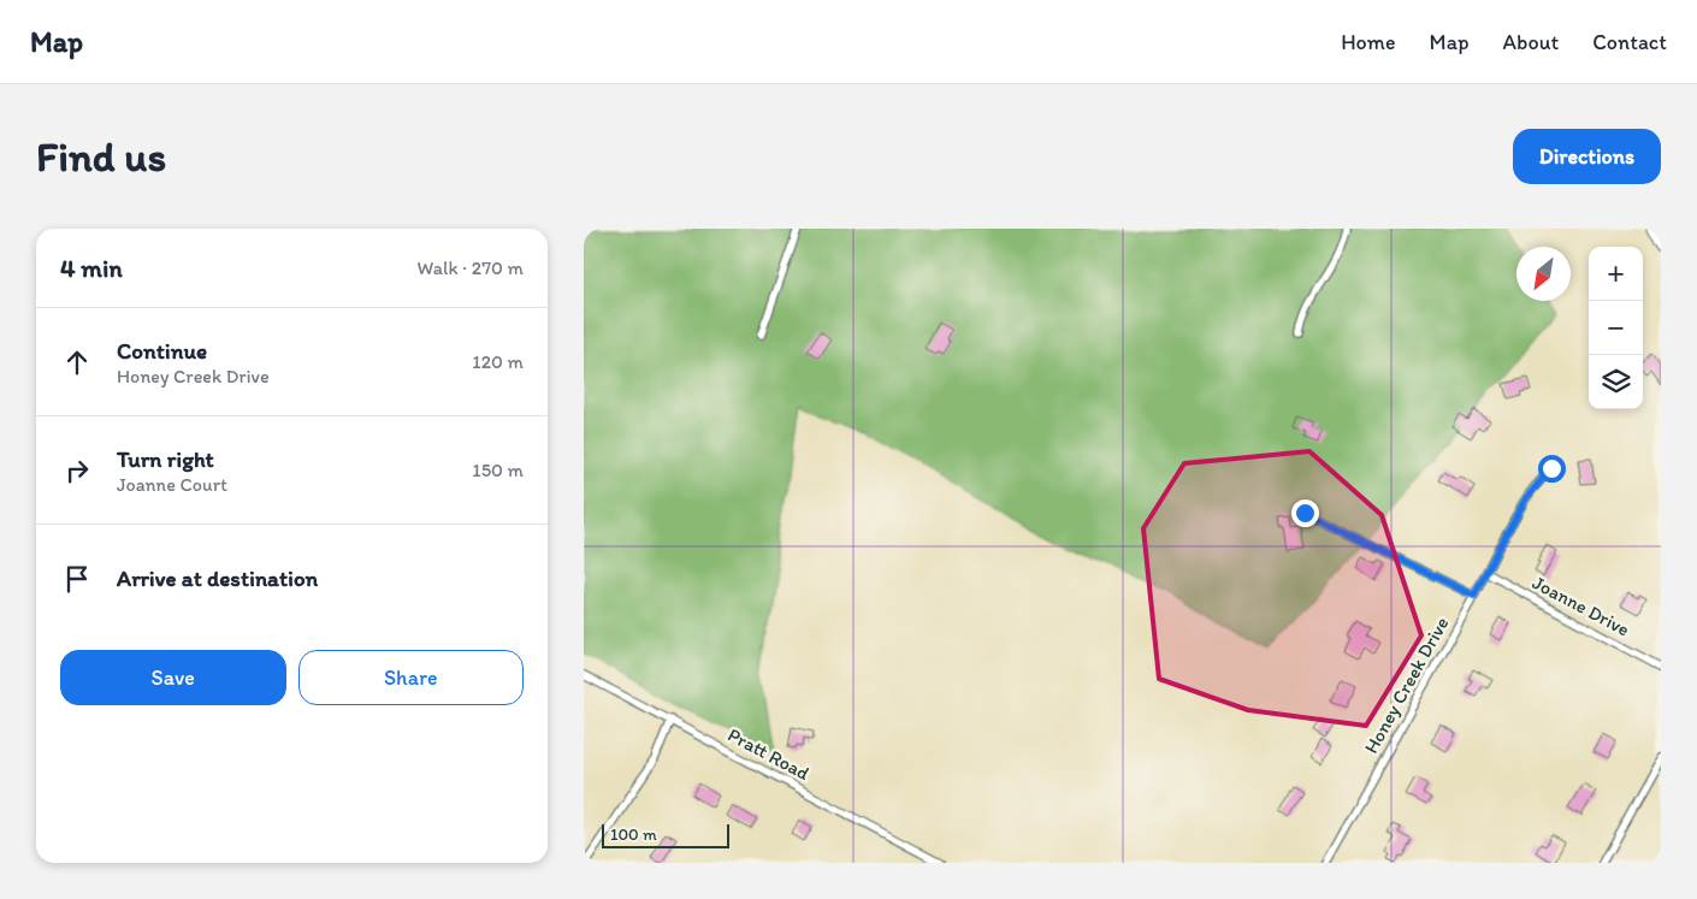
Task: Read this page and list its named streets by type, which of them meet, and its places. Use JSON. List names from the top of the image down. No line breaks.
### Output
{"streets":{"street":["Joanne Drive","Honey Creek Drive","Pratt Road"]},"crossings":[["Joanne Drive","Honey Creek Drive"]],"scale_bar":"100 m","north":"bottom left","page":{"header":"Map","nav":["Home","Map","About","Contact"],"buttons":["Directions",["Save","Share"]],"title":"Find us","heading":["4 min","Walk · 270 m"],"map_buttons":["+","−"],"list":[["Continue","Honey Creek Drive","120 m"],["Turn right","Joanne Court","150 m"],"Arrive at destination"],"scale":"100 m"}}
